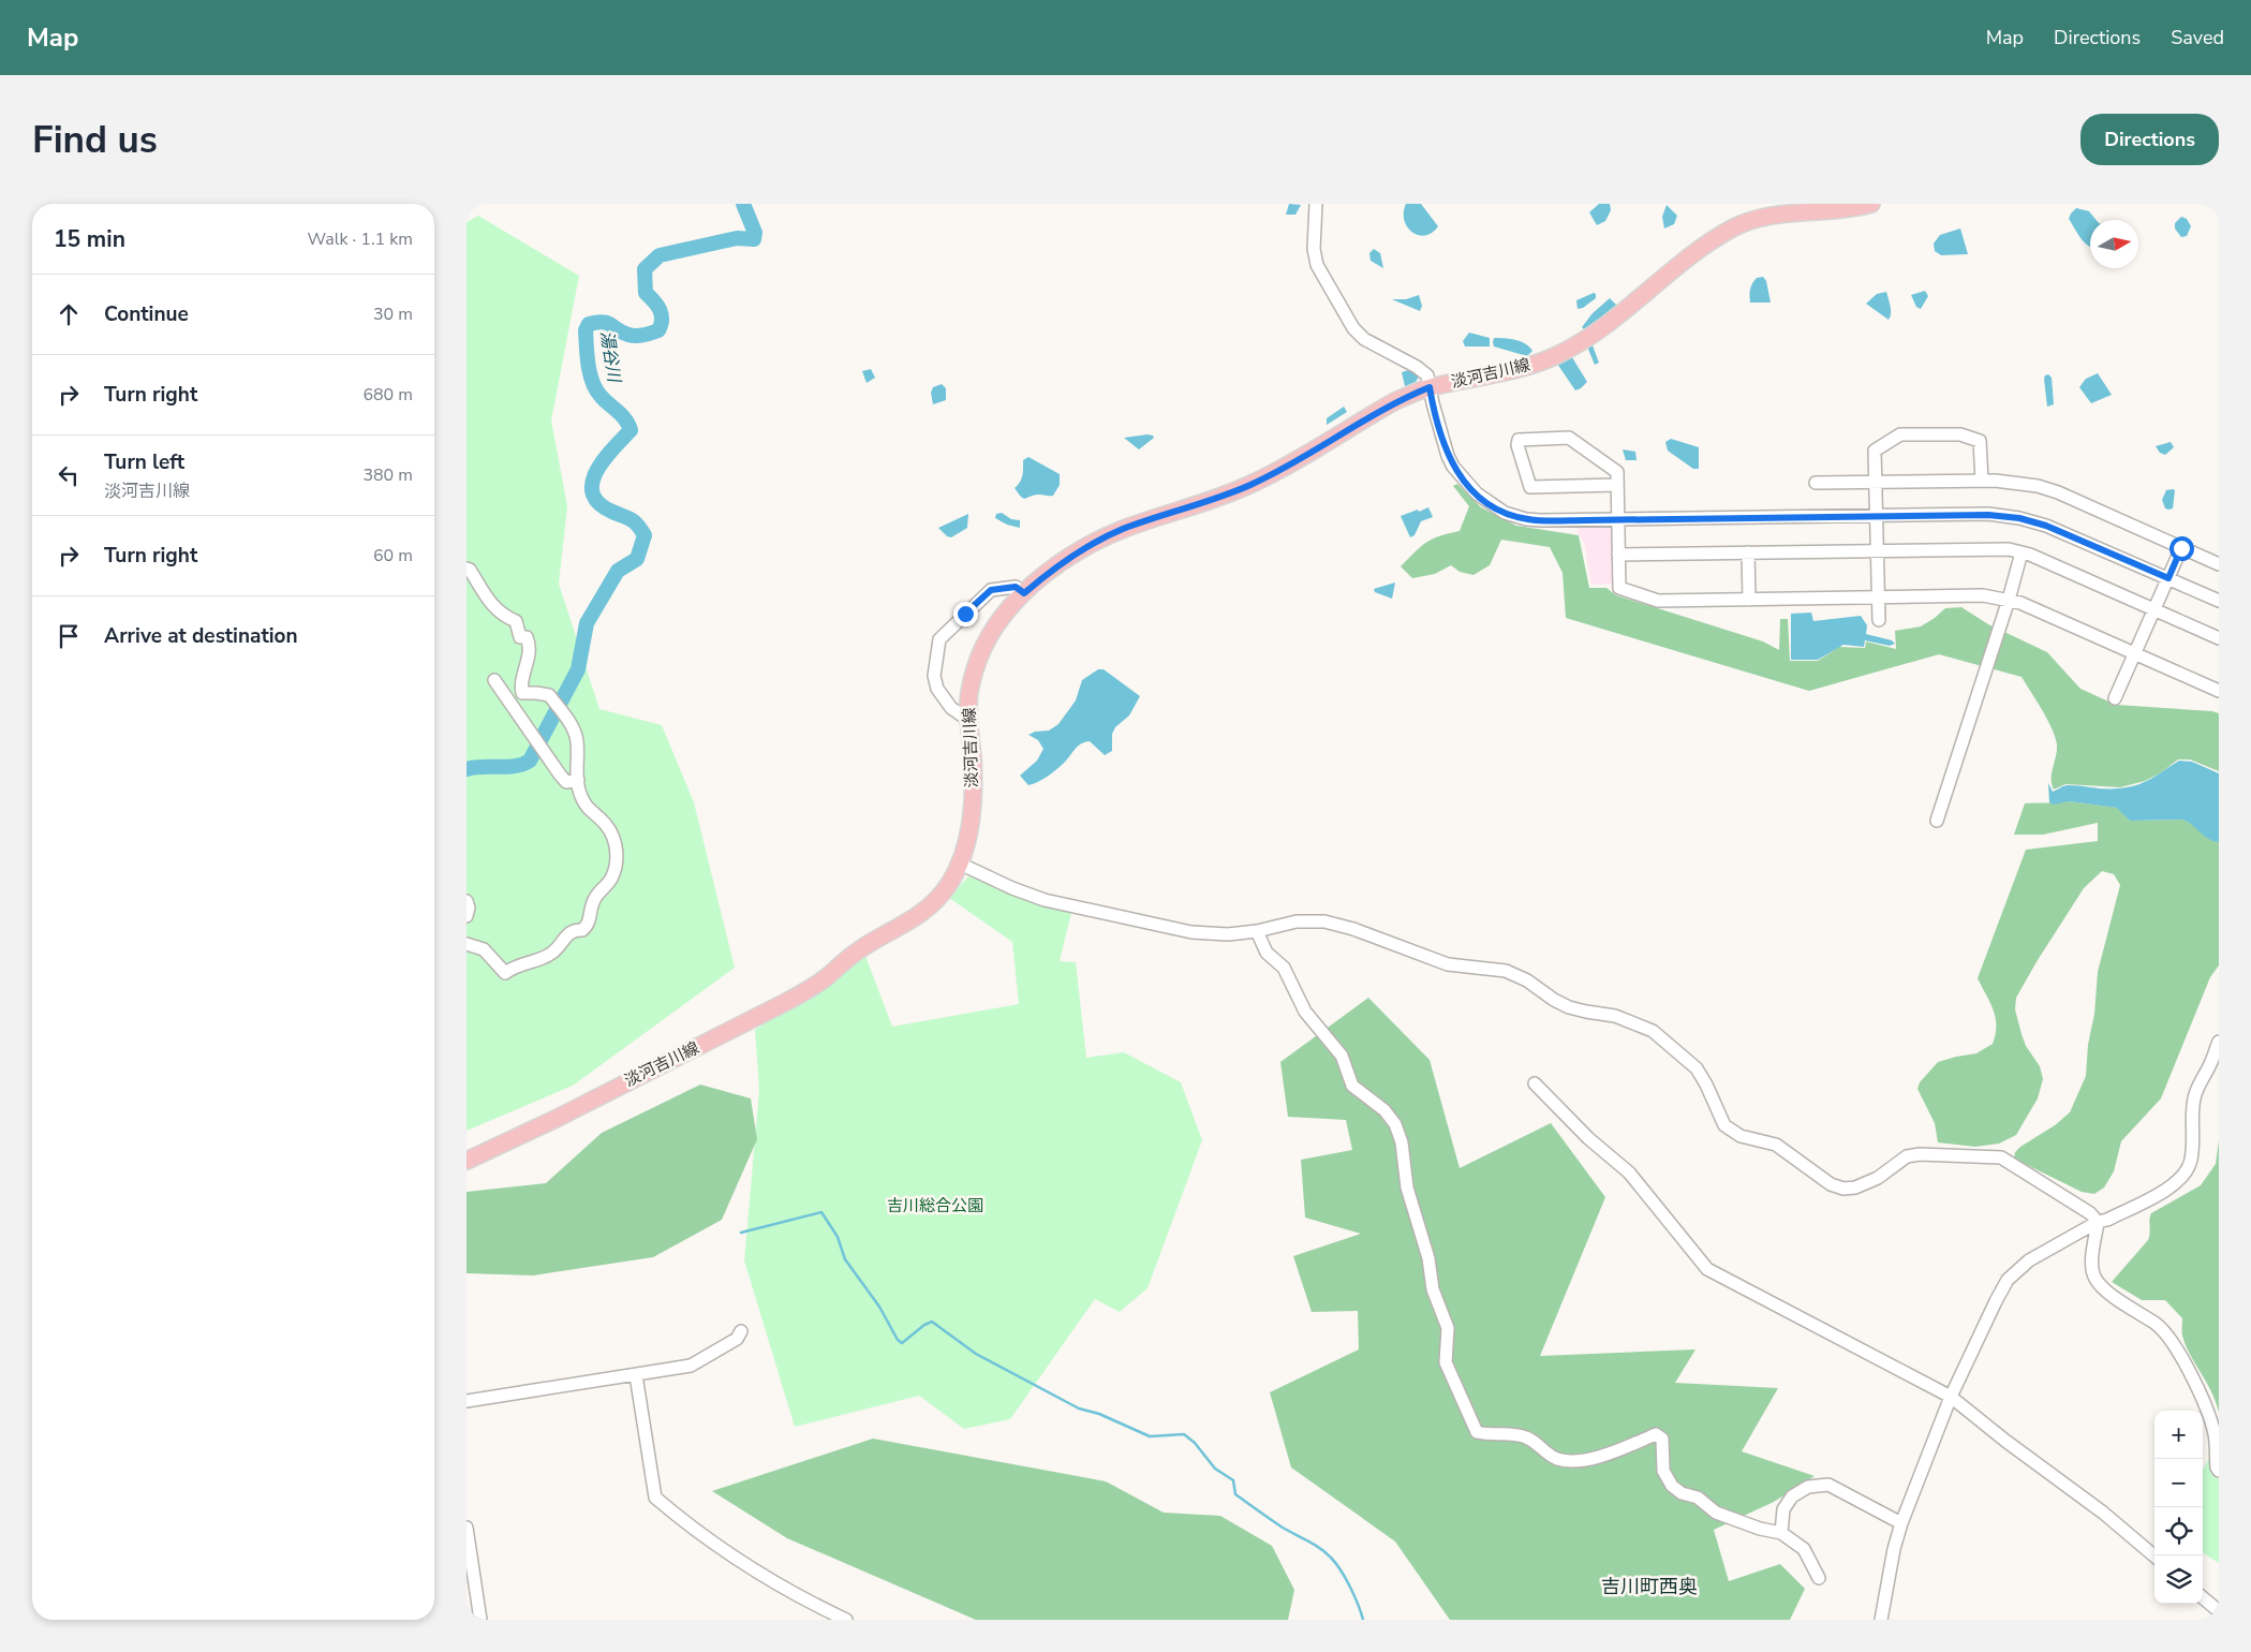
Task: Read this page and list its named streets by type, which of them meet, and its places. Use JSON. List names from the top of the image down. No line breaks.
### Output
{"streets":{"main road":["淡河吉川線"]},"districts":["吉川町西奥"],"water":["湯谷川"],"parks":["吉川総合公園"],"north":"right","page":{"header":"Map","nav":["Map","Directions","Saved"],"buttons":"Directions","title":"Find us","heading":["15 min","Walk · 1.1 km"],"list":[["Continue","30 m"],["Turn right","680 m"],["Turn left","淡河吉川線","380 m"],["Turn right","60 m"],"Arrive at destination"],"map_buttons":["+","−"]}}
